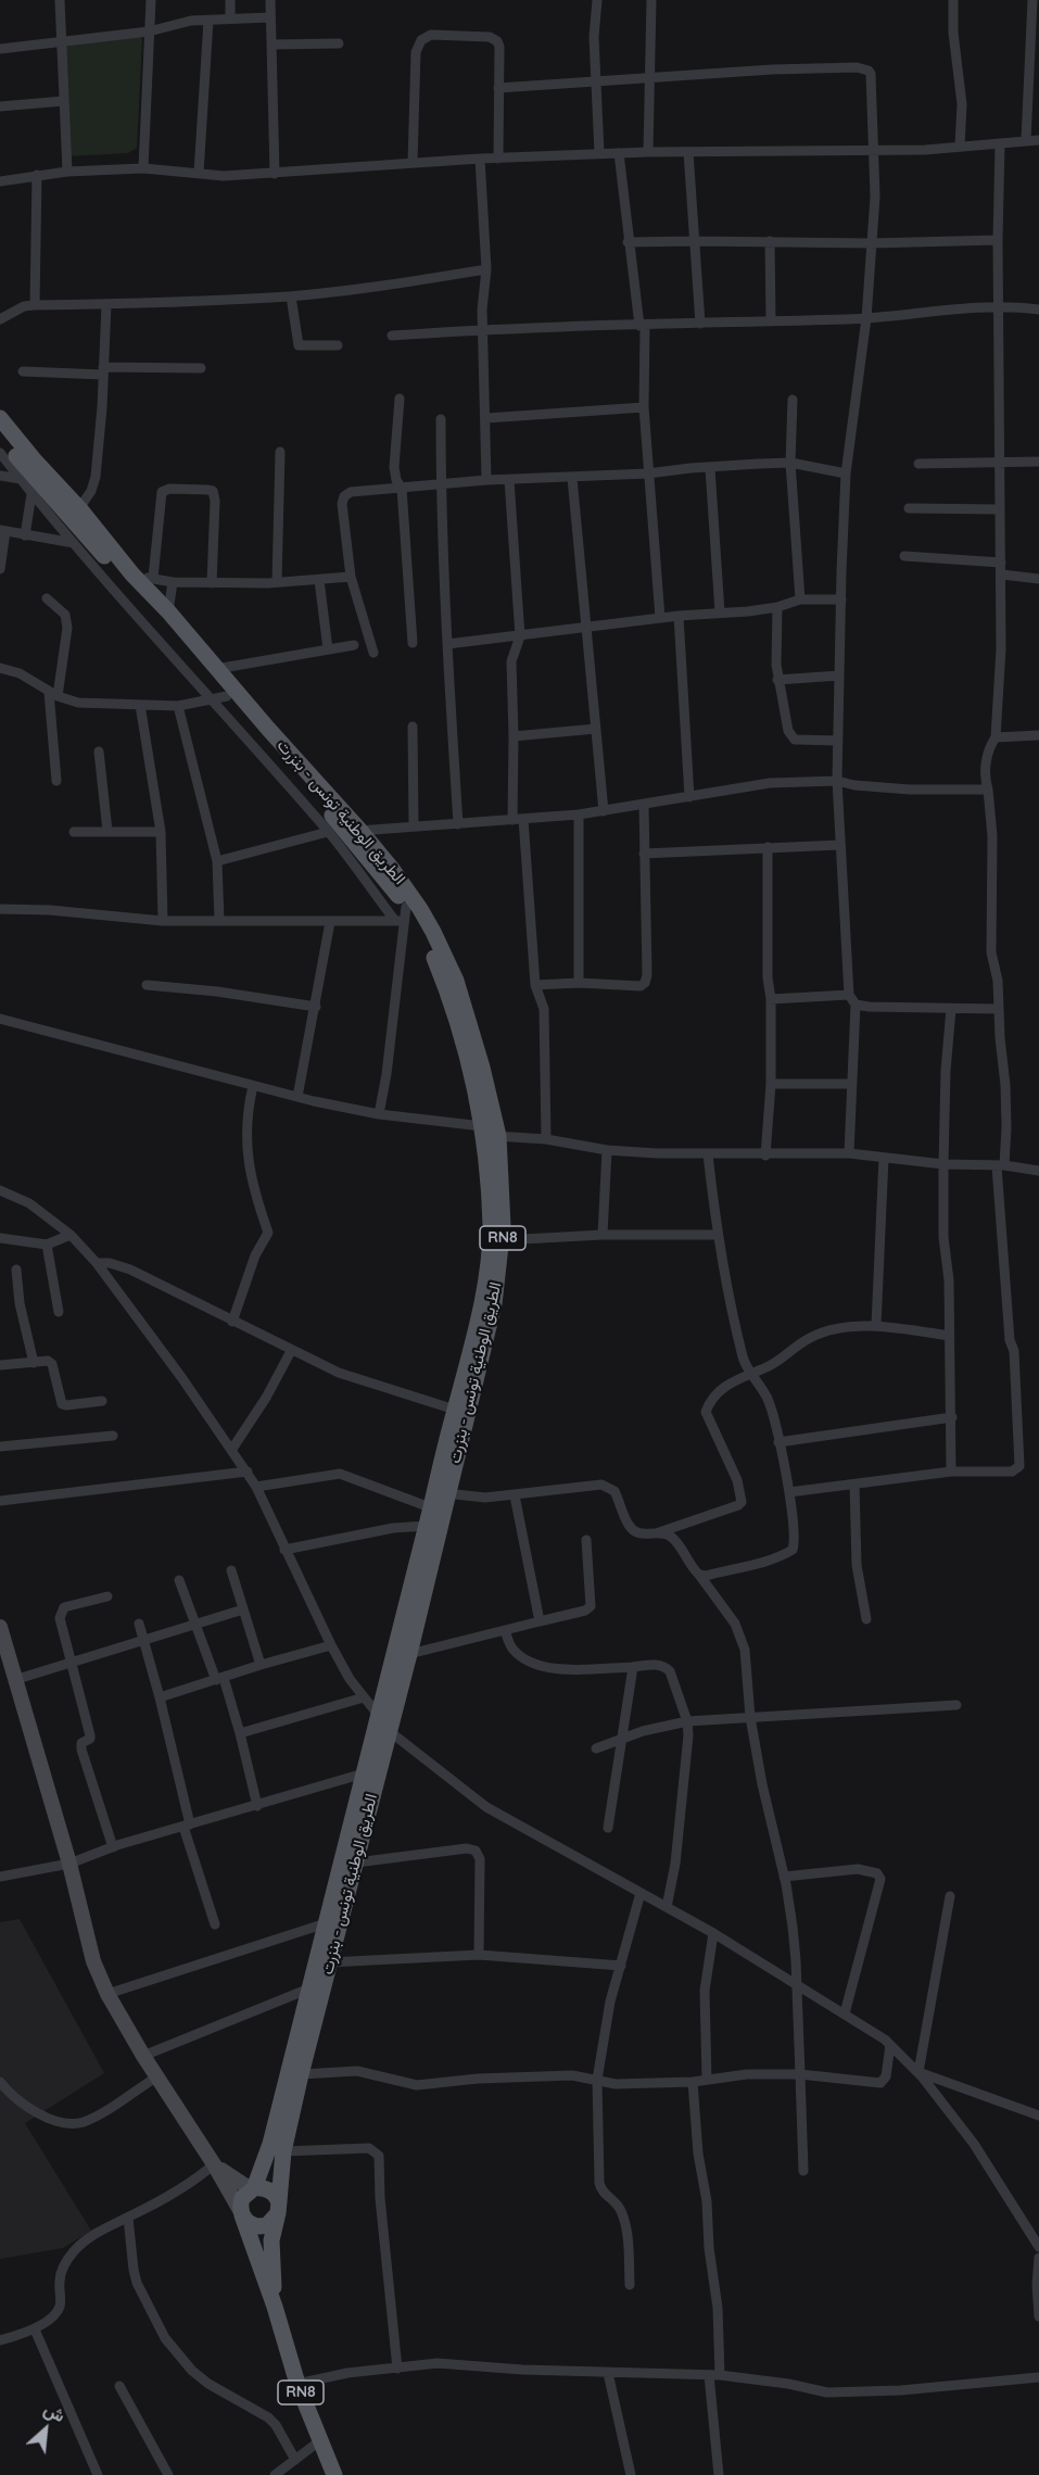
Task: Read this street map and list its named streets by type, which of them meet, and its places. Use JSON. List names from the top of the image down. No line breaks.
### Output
{"streets":{"main road":["الطريق الوطنية تونس - بنزرت","RN8"]},"crossings":[["الطريق الوطنية تونس - بنزرت","RN8"]],"north":"top right"}
